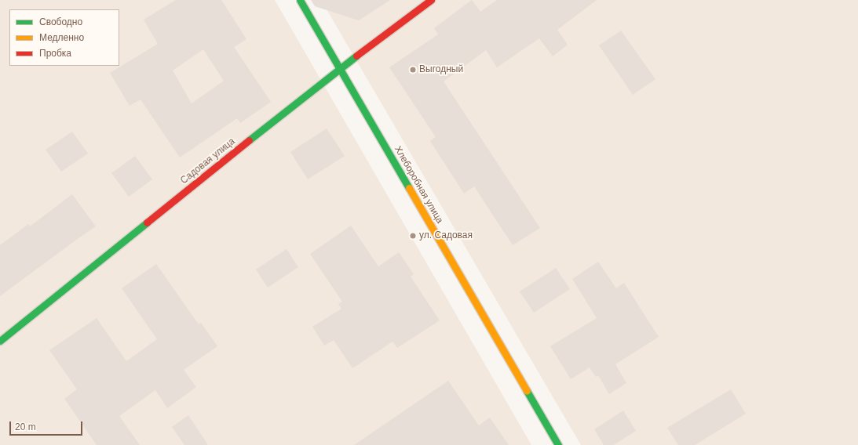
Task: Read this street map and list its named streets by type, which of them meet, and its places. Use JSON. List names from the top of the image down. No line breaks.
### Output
{"streets":{"street":["Садовая улица","Хлеборобная улица"]},"crossings":[["Садовая улица","Хлеборобная улица"]],"places":["Выгодный","ул. Садовая"],"legend":["Свободно","Медленно","Пробка"],"scale_bar":"20 m"}
